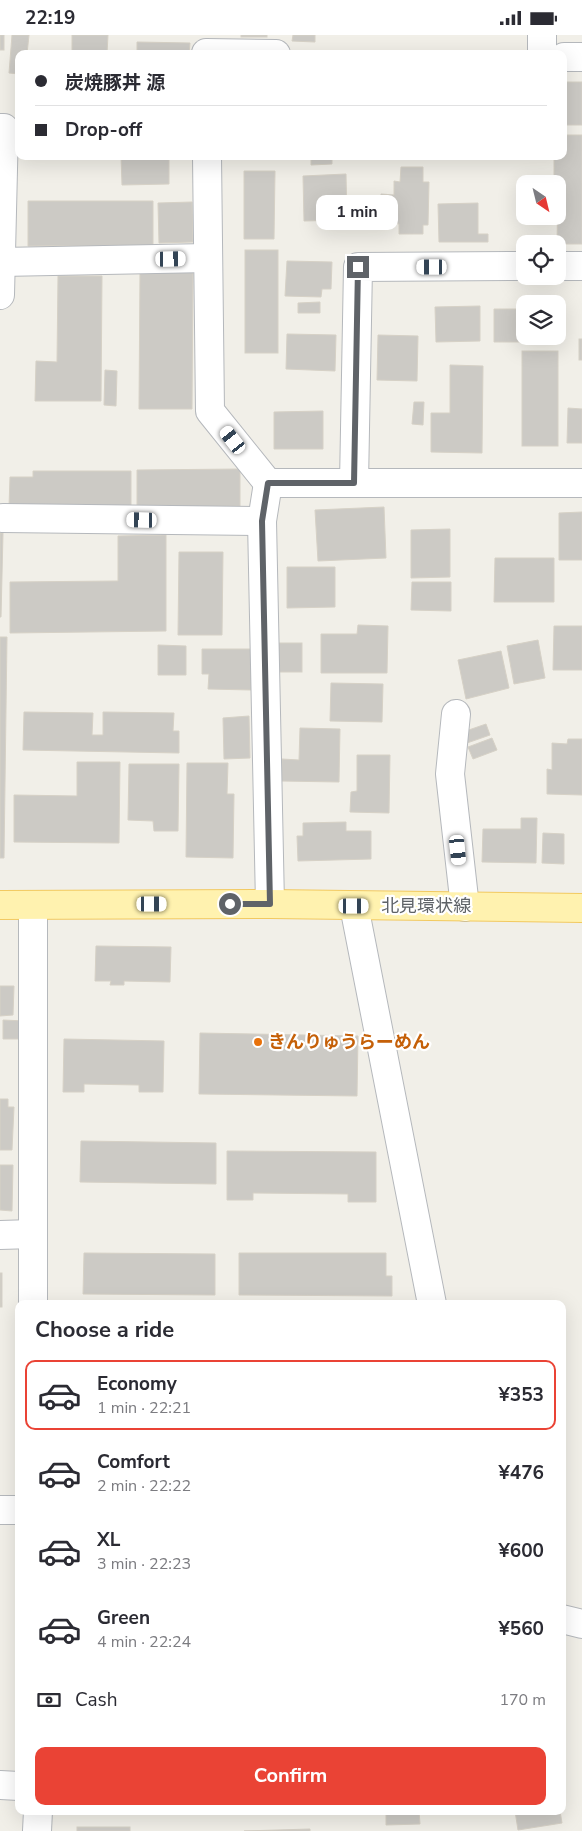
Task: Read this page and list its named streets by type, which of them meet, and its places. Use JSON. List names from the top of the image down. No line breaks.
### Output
{"streets":{"main road":["北見環状線"]},"places":["きんりゅうらーめん"],"north":"bottom right","page":{"status":"22:19","banner":["炭焼豚丼 源","Drop-off"],"bubble":"1 min","heading":"Choose a ride","list":[{"name":"Economy","note":"1 min · 22:21","value":"¥353"},{"name":"Comfort","note":"2 min · 22:22","value":"¥476"},{"name":"XL","note":"3 min · 22:23","value":"¥600"},{"name":"Green","note":"4 min · 22:24","value":"¥560"}],"pay":["Cash","170 m"],"buttons":"Confirm"}}
